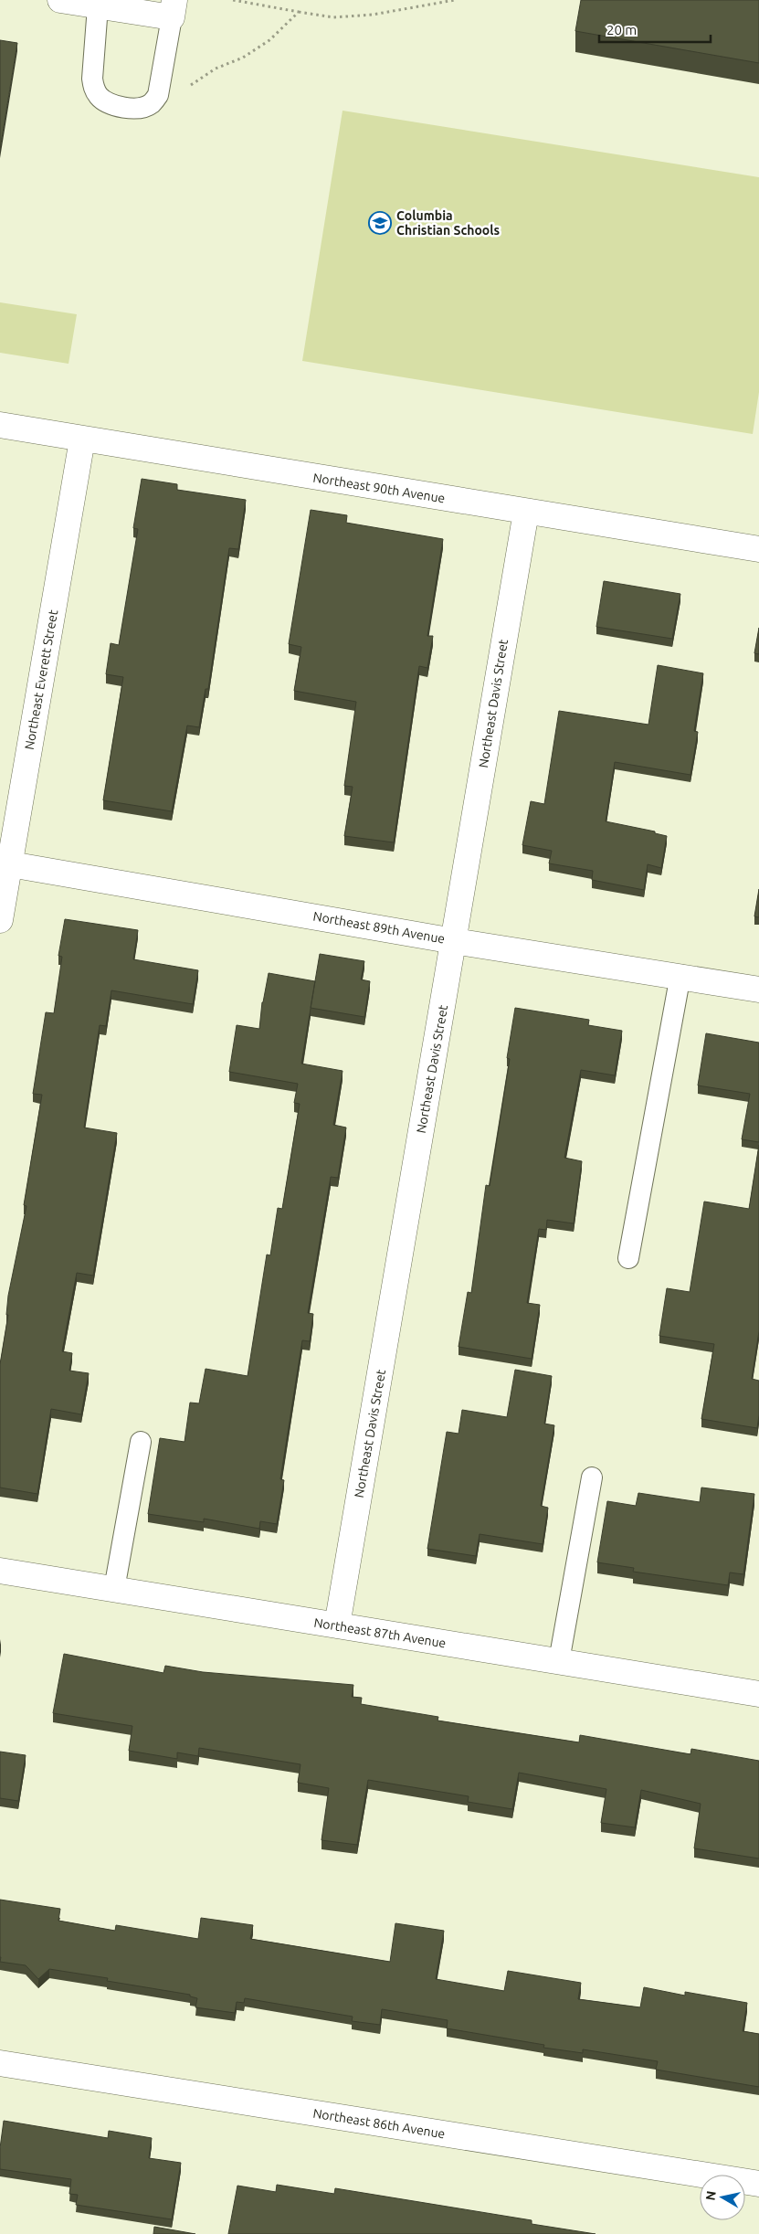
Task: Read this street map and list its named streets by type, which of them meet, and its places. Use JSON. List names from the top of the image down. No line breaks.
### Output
{"streets":{"street":["Northeast 90th Avenue","Northeast Everett Street","Northeast Davis Street","Northeast 89th Avenue","Northeast 87th Avenue","Northeast 86th Avenue"]},"crossings":[["Northeast 90th Avenue","Northeast Everett Street"],["Northeast 90th Avenue","Northeast Davis Street"],["Northeast Everett Street","Northeast 89th Avenue"],["Northeast Davis Street","Northeast 89th Avenue"],["Northeast Davis Street","Northeast 87th Avenue"]],"places":{"school or university":["Columbia Christian Schools"]},"scale_bar":"20 m","north":"left"}
